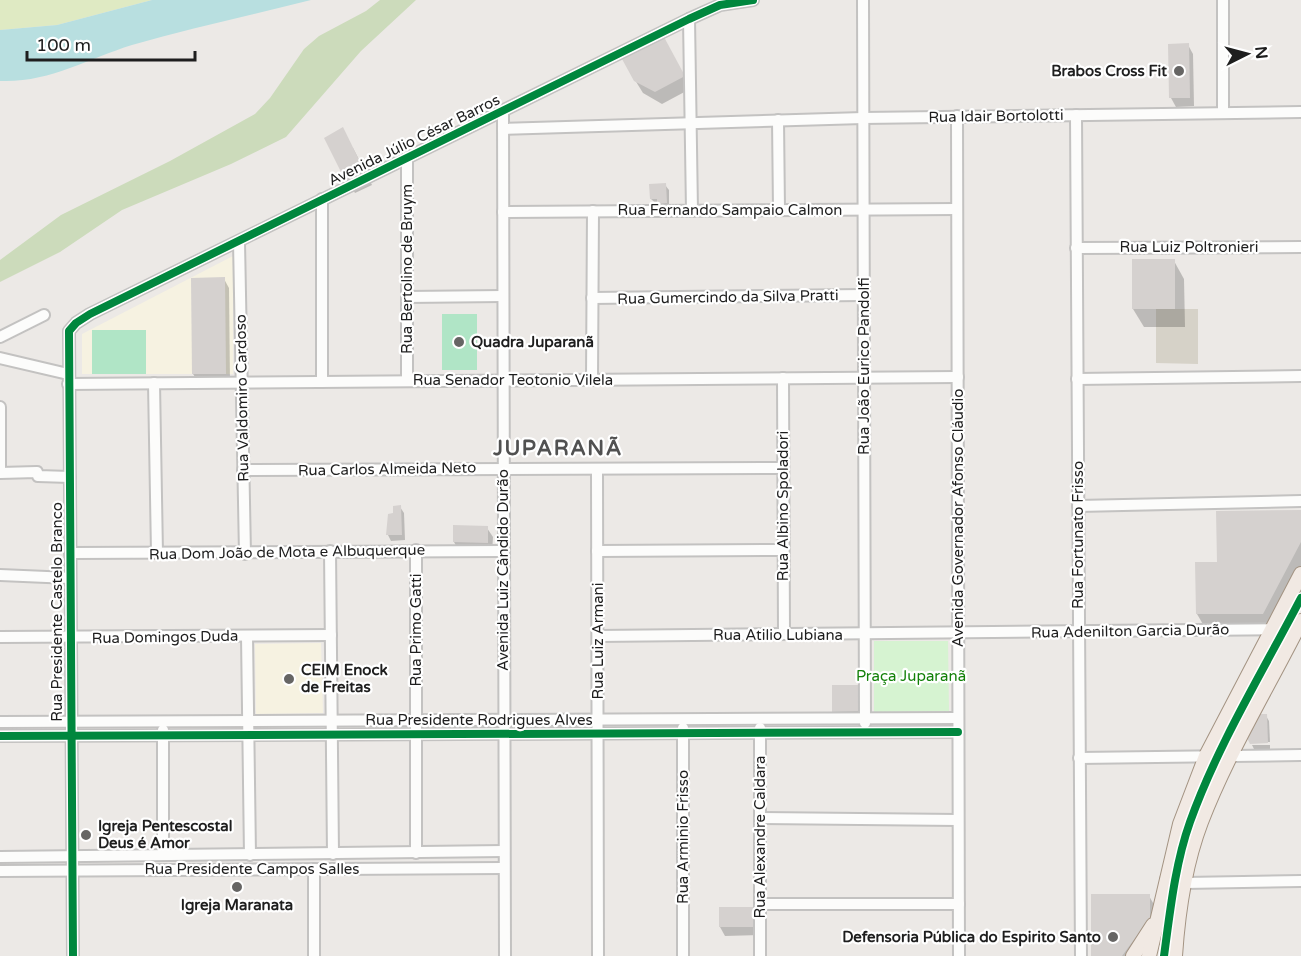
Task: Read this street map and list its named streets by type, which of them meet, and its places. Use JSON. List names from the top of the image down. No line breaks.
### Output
{"streets":{"street":["Rua Idair Bortolotti","Avenida Júlio César Barros","Rua Fernando Sampaio Calmon","Rua Luiz Poltronieri","Rua Bertolino de Bruym","Rua Gumercindo da Silva Pratti","Rua João Eurico Pandolfi","Rua Senador Teotonio Vilela","Rua Valdomiro Cardoso","Rua Carlos Almeida Neto","Rua Albino Spoladori","Avenida Governador Afonso Cláudio","Rua Fortunato Frisso","Rua Dom João de Mota e Albuquerque","Avenida Luiz Cândido Durão","Rua Presidente Castelo Branco","Rua Primo Gatti","Rua Adenilton Garcia Durão","Rua Atilio Lubiana","Rua Domingos Duda","Rua Luiz Armani","Rua Presidente Rodrigues Alves","Rua Arminio Frisso","Rua Alexandre Caldara","Rua Presidente Campos Salles"]},"crossings":[["Rua Idair Bortolotti","Rua João Eurico Pandolfi"],["Rua Idair Bortolotti","Avenida Governador Afonso Cláudio"],["Rua Idair Bortolotti","Rua Fortunato Frisso"],["Rua Idair Bortolotti","Avenida Luiz Cândido Durão"],["Avenida Júlio César Barros","Rua Bertolino de Bruym"],["Avenida Júlio César Barros","Rua Valdomiro Cardoso"],["Avenida Júlio César Barros","Avenida Luiz Cândido Durão"],["Avenida Júlio César Barros","Rua Presidente Castelo Branco"],["Rua Fernando Sampaio Calmon","Rua João Eurico Pandolfi"],["Rua Fernando Sampaio Calmon","Avenida Governador Afonso Cláudio"],["Rua Fernando Sampaio Calmon","Avenida Luiz Cândido Durão"],["Rua Luiz Poltronieri","Rua Fortunato Frisso"],["Rua Bertolino de Bruym","Rua Senador Teotonio Vilela"],["Rua Gumercindo da Silva Pratti","Rua João Eurico Pandolfi"],["Rua João Eurico Pandolfi","Rua Senador Teotonio Vilela"],["Rua João Eurico Pandolfi","Rua Atilio Lubiana"],["Rua João Eurico Pandolfi","Rua Presidente Rodrigues Alves"],["Rua Senador Teotonio Vilela","Rua Valdomiro Cardoso"],["Rua Senador Teotonio Vilela","Rua Albino Spoladori"],["Rua Senador Teotonio Vilela","Avenida Governador Afonso Cláudio"],["Rua Senador Teotonio Vilela","Avenida Luiz Cândido Durão"],["Rua Senador Teotonio Vilela","Rua Presidente Castelo Branco"],["Rua Valdomiro Cardoso","Rua Carlos Almeida Neto"],["Rua Valdomiro Cardoso","Rua Dom João de Mota e Albuquerque"],["Rua Carlos Almeida Neto","Rua Albino Spoladori"],["Rua Carlos Almeida Neto","Avenida Luiz Cândido Durão"],["Rua Carlos Almeida Neto","Rua Luiz Armani"],["Rua Albino Spoladori","Rua Atilio Lubiana"],["Avenida Governador Afonso Cláudio","Rua Adenilton Garcia Durão"],["Avenida Governador Afonso Cláudio","Rua Atilio Lubiana"],["Avenida Governador Afonso Cláudio","Rua Presidente Rodrigues Alves"],["Rua Fortunato Frisso","Rua Adenilton Garcia Durão"],["Rua Dom João de Mota e Albuquerque","Avenida Luiz Cândido Durão"],["Rua Dom João de Mota e Albuquerque","Rua Presidente Castelo Branco"],["Rua Dom João de Mota e Albuquerque","Rua Primo Gatti"],["Avenida Luiz Cândido Durão","Rua Presidente Rodrigues Alves"],["Avenida Luiz Cândido Durão","Rua Presidente Campos Salles"],["Rua Presidente Castelo Branco","Rua Domingos Duda"],["Rua Presidente Castelo Branco","Rua Presidente Rodrigues Alves"],["Rua Presidente Castelo Branco","Rua Presidente Campos Salles"],["Rua Primo Gatti","Rua Presidente Rodrigues Alves"],["Rua Primo Gatti","Rua Presidente Campos Salles"],["Rua Adenilton Garcia Durão","Rua Atilio Lubiana"],["Rua Atilio Lubiana","Rua Luiz Armani"],["Rua Luiz Armani","Rua Presidente Rodrigues Alves"],["Rua Presidente Rodrigues Alves","Rua Arminio Frisso"],["Rua Presidente Rodrigues Alves","Rua Alexandre Caldara"]],"districts":["JUPARANÃ"],"parks":["Praça Juparanã"],"places":["Brabos Cross Fit","Quadra Juparanã","CEIM Enock de Freitas","Igreja Pentescostal Deus é Amor","Igreja Maranata","Defensoria Pública do Espirito Santo"],"scale_bar":"100 m","north":"right"}
